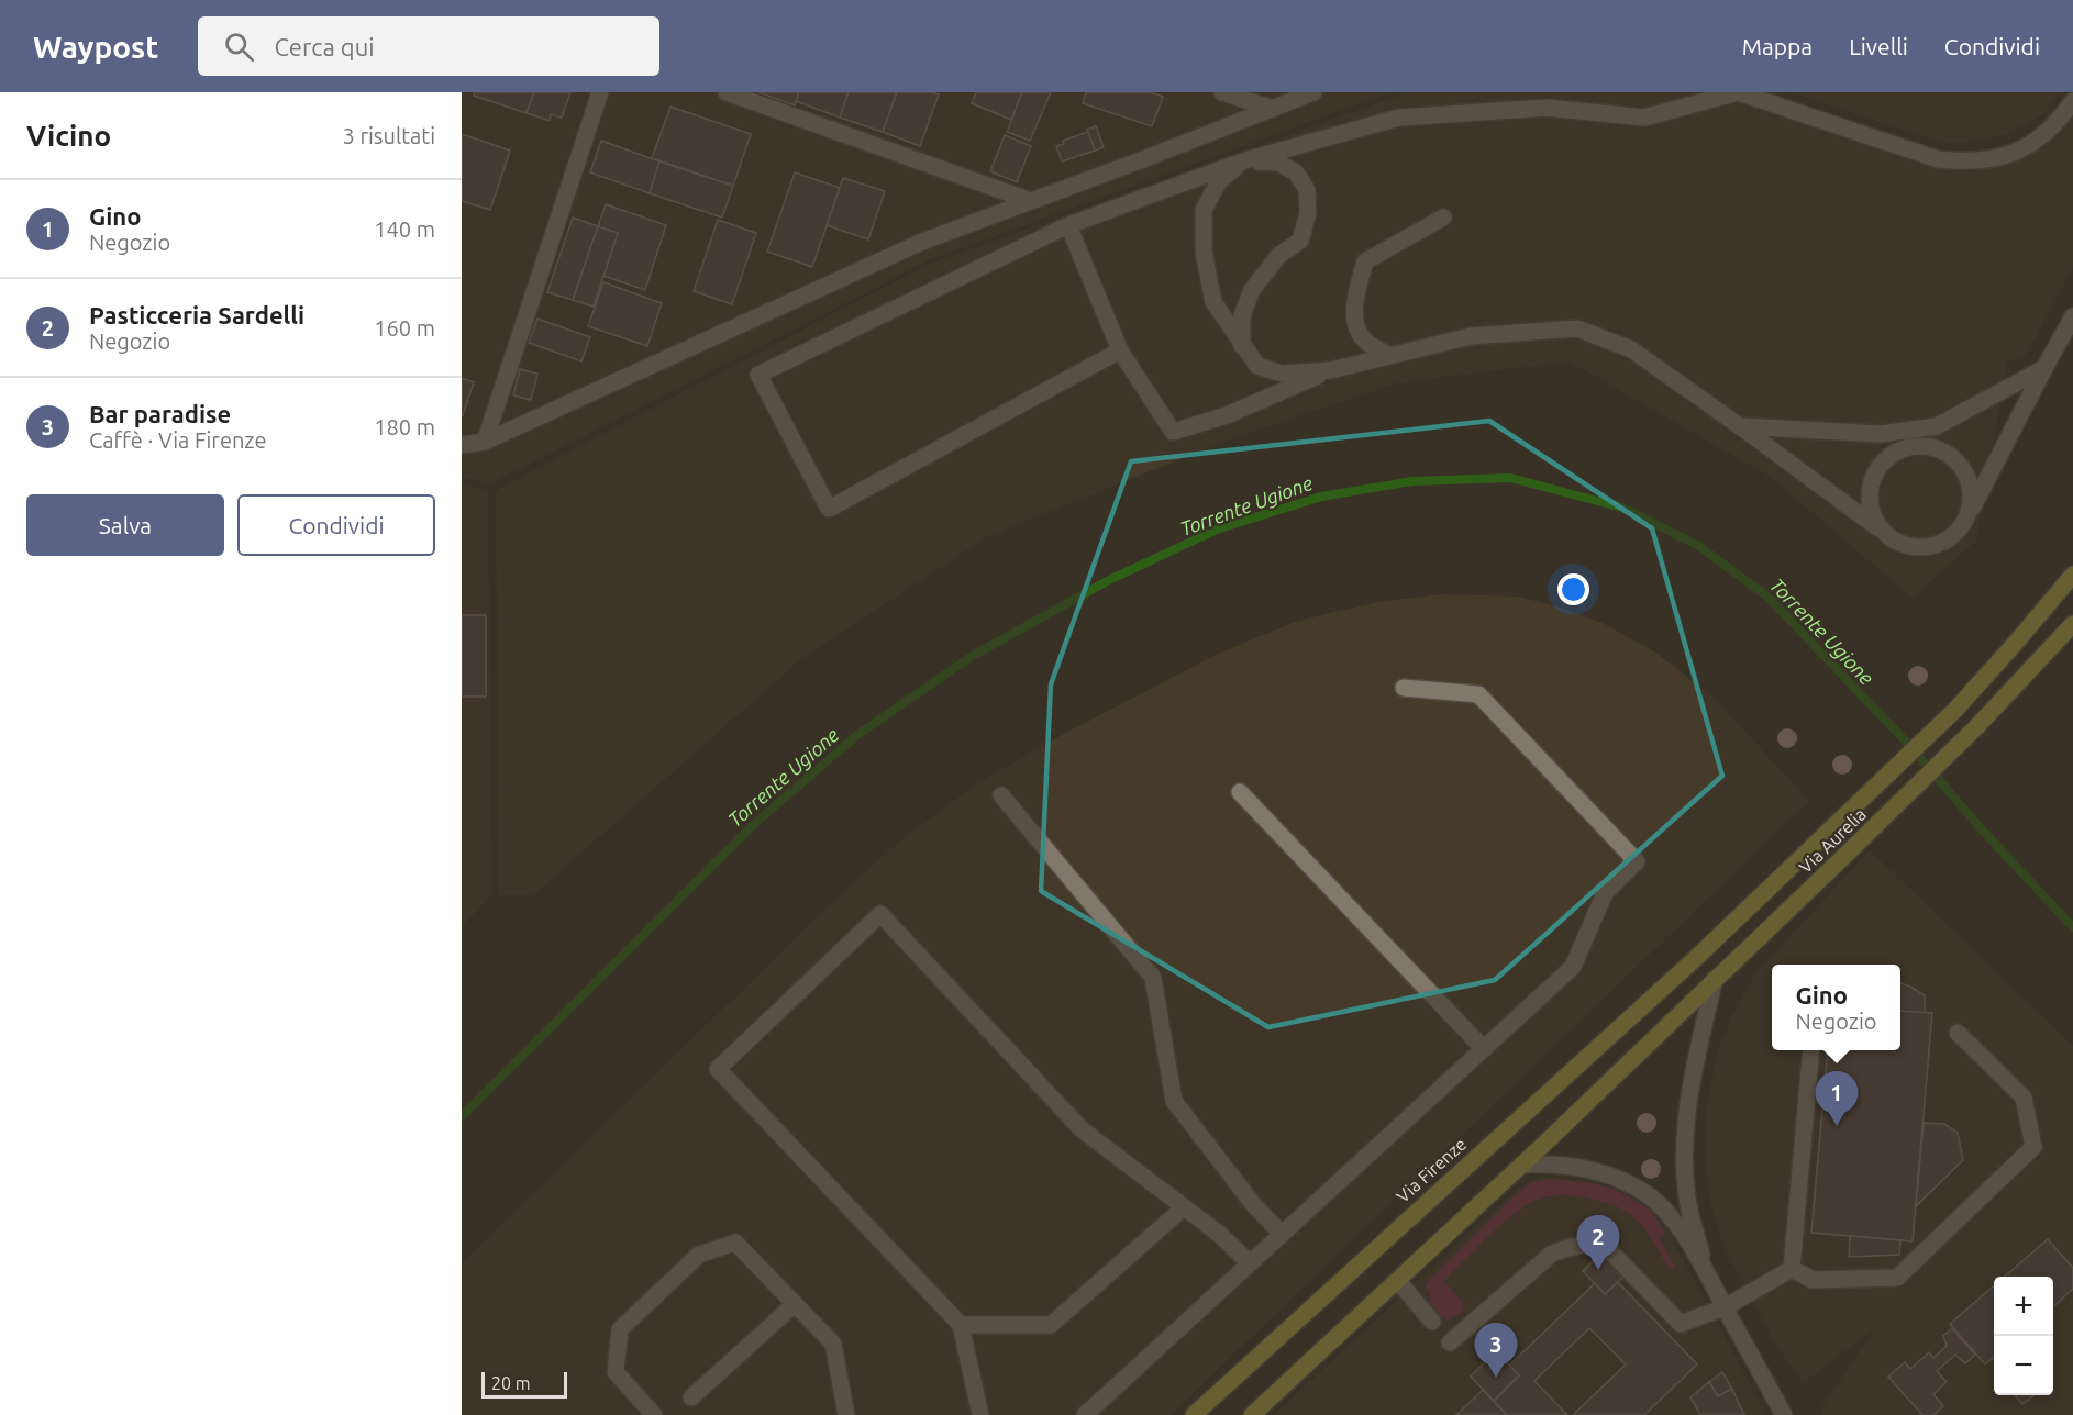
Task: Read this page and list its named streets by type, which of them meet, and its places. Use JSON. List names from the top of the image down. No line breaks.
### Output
{"streets":{"main road":["Via Aurelia","Via Firenze"]},"crossings":[["Via Aurelia","Via Firenze"]],"water":["Torrente Ugione"],"scale_bar":"20 m","page":{"header":"Waypost","search":"Cerca qui","nav":["Mappa","Livelli","Condividi"],"heading":["Vicino","3 risultati"],"list":[{"mark":"1","name":"Gino","note":"Negozio","value":"140 m"},{"mark":"2","name":"Pasticceria Sardelli","note":"Negozio","value":"160 m"},{"mark":"3","name":"Bar paradise","note":"Caffè · Via Firenze","value":"180 m"}],"buttons":["Salva","Condividi"],"popup":["Gino","Negozio"],"pins":["1","2","3"],"map_buttons":["+","−"],"scale":"20 m"}}
